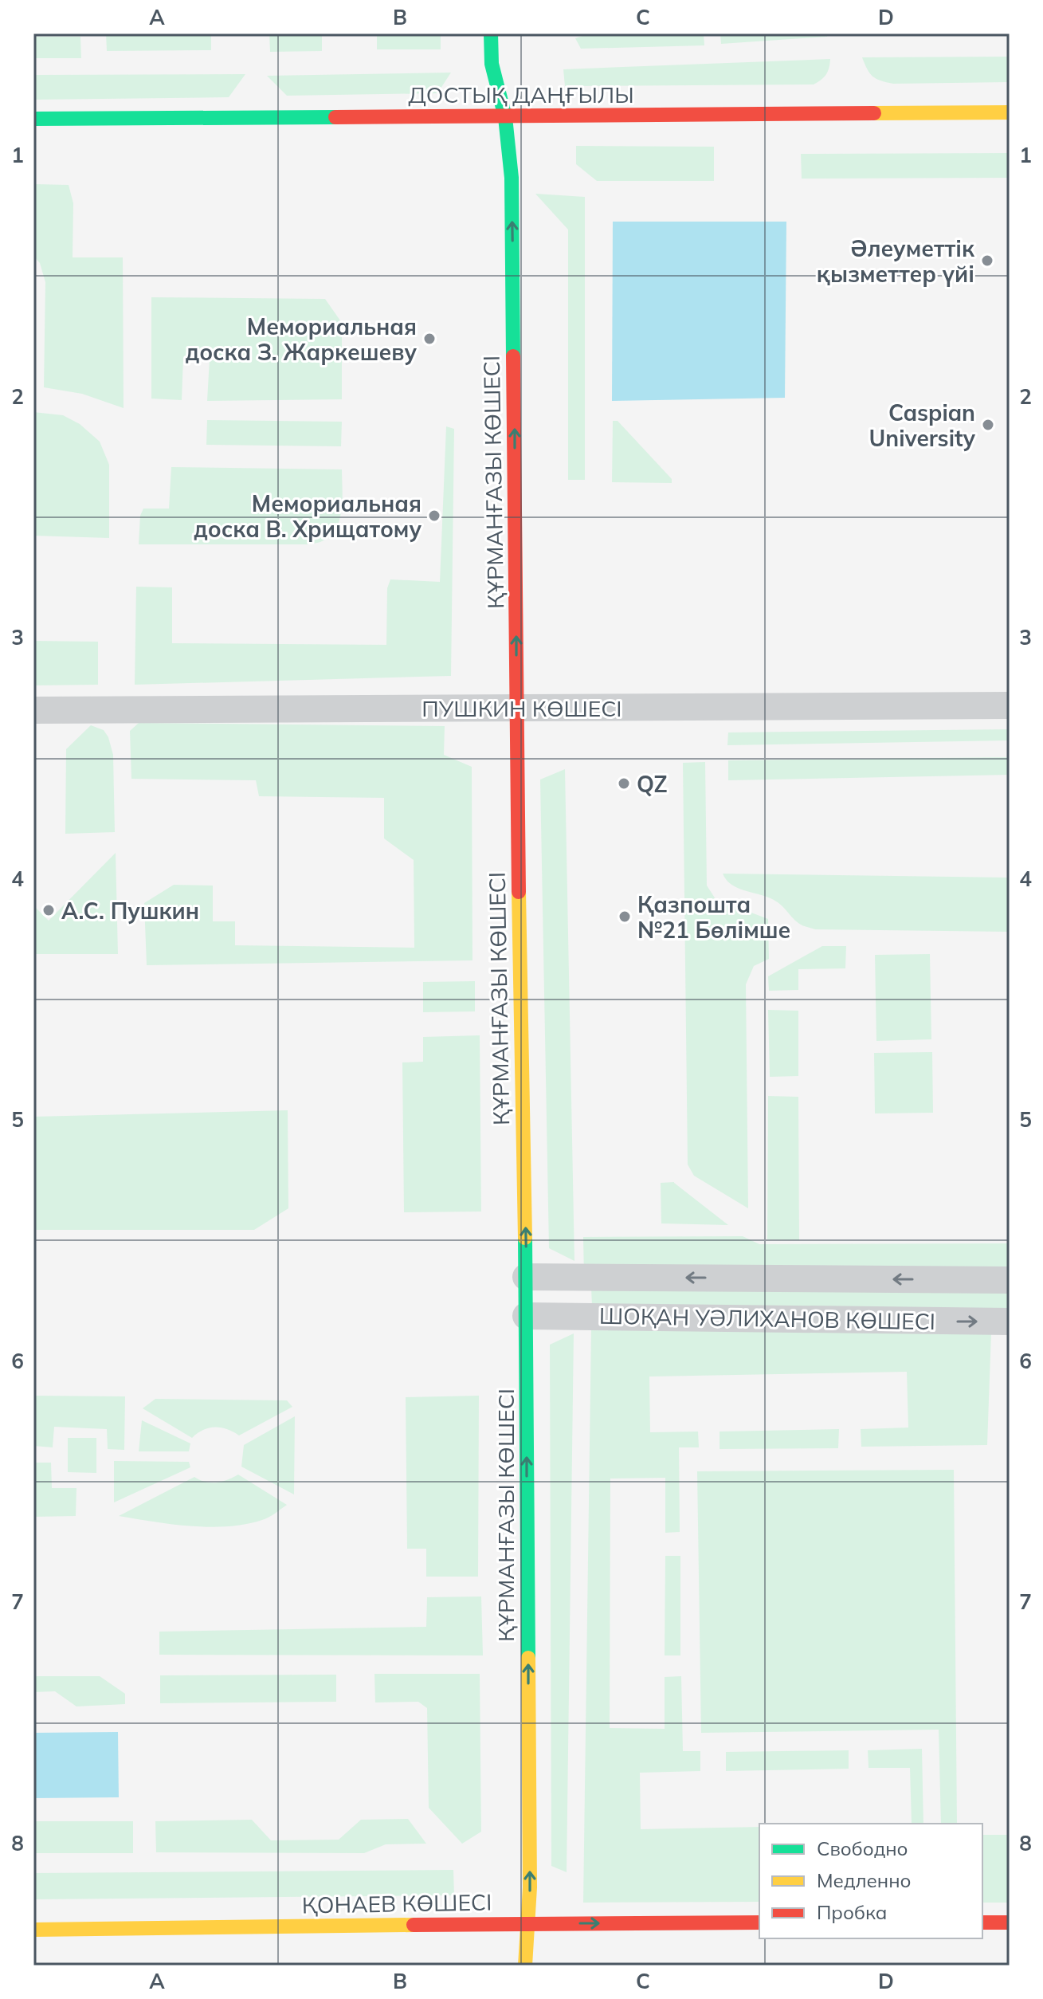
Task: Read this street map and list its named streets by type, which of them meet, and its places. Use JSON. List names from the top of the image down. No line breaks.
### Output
{"streets":{"street":["ДОСТЫҚ ДАҢҒЫЛЫ","ҚҰРМАНҒАЗЫ КӨШЕСІ","ПУШКИН КӨШЕСІ","ШОҚАН УӘЛИХАНОВ КӨШЕСІ","ҚОНАЕВ КӨШЕСІ"]},"crossings":[["ДОСТЫҚ ДАҢҒЫЛЫ","ҚҰРМАНҒАЗЫ КӨШЕСІ"],["ҚҰРМАНҒАЗЫ КӨШЕСІ","ПУШКИН КӨШЕСІ"],["ҚҰРМАНҒАЗЫ КӨШЕСІ","ШОҚАН УӘЛИХАНОВ КӨШЕСІ"],["ҚҰРМАНҒАЗЫ КӨШЕСІ","ҚОНАЕВ КӨШЕСІ"]],"one_way":["ҚҰРМАНҒАЗЫ КӨШЕСІ"],"places":["Әлеуметтік қызметтер үйі","Мемориальная доска З. Жаркешеву","Caspian University","Мемориальная доска В. Хрищатому","QZ","А.С. Пушкин","Қазпошта №21 Бөлімше"],"legend":["Свободно","Медленно","Пробка"],"grid":{"columns":["A","B","C","D"],"rows":["1","2","3","4","5","6","7","8"]}}
